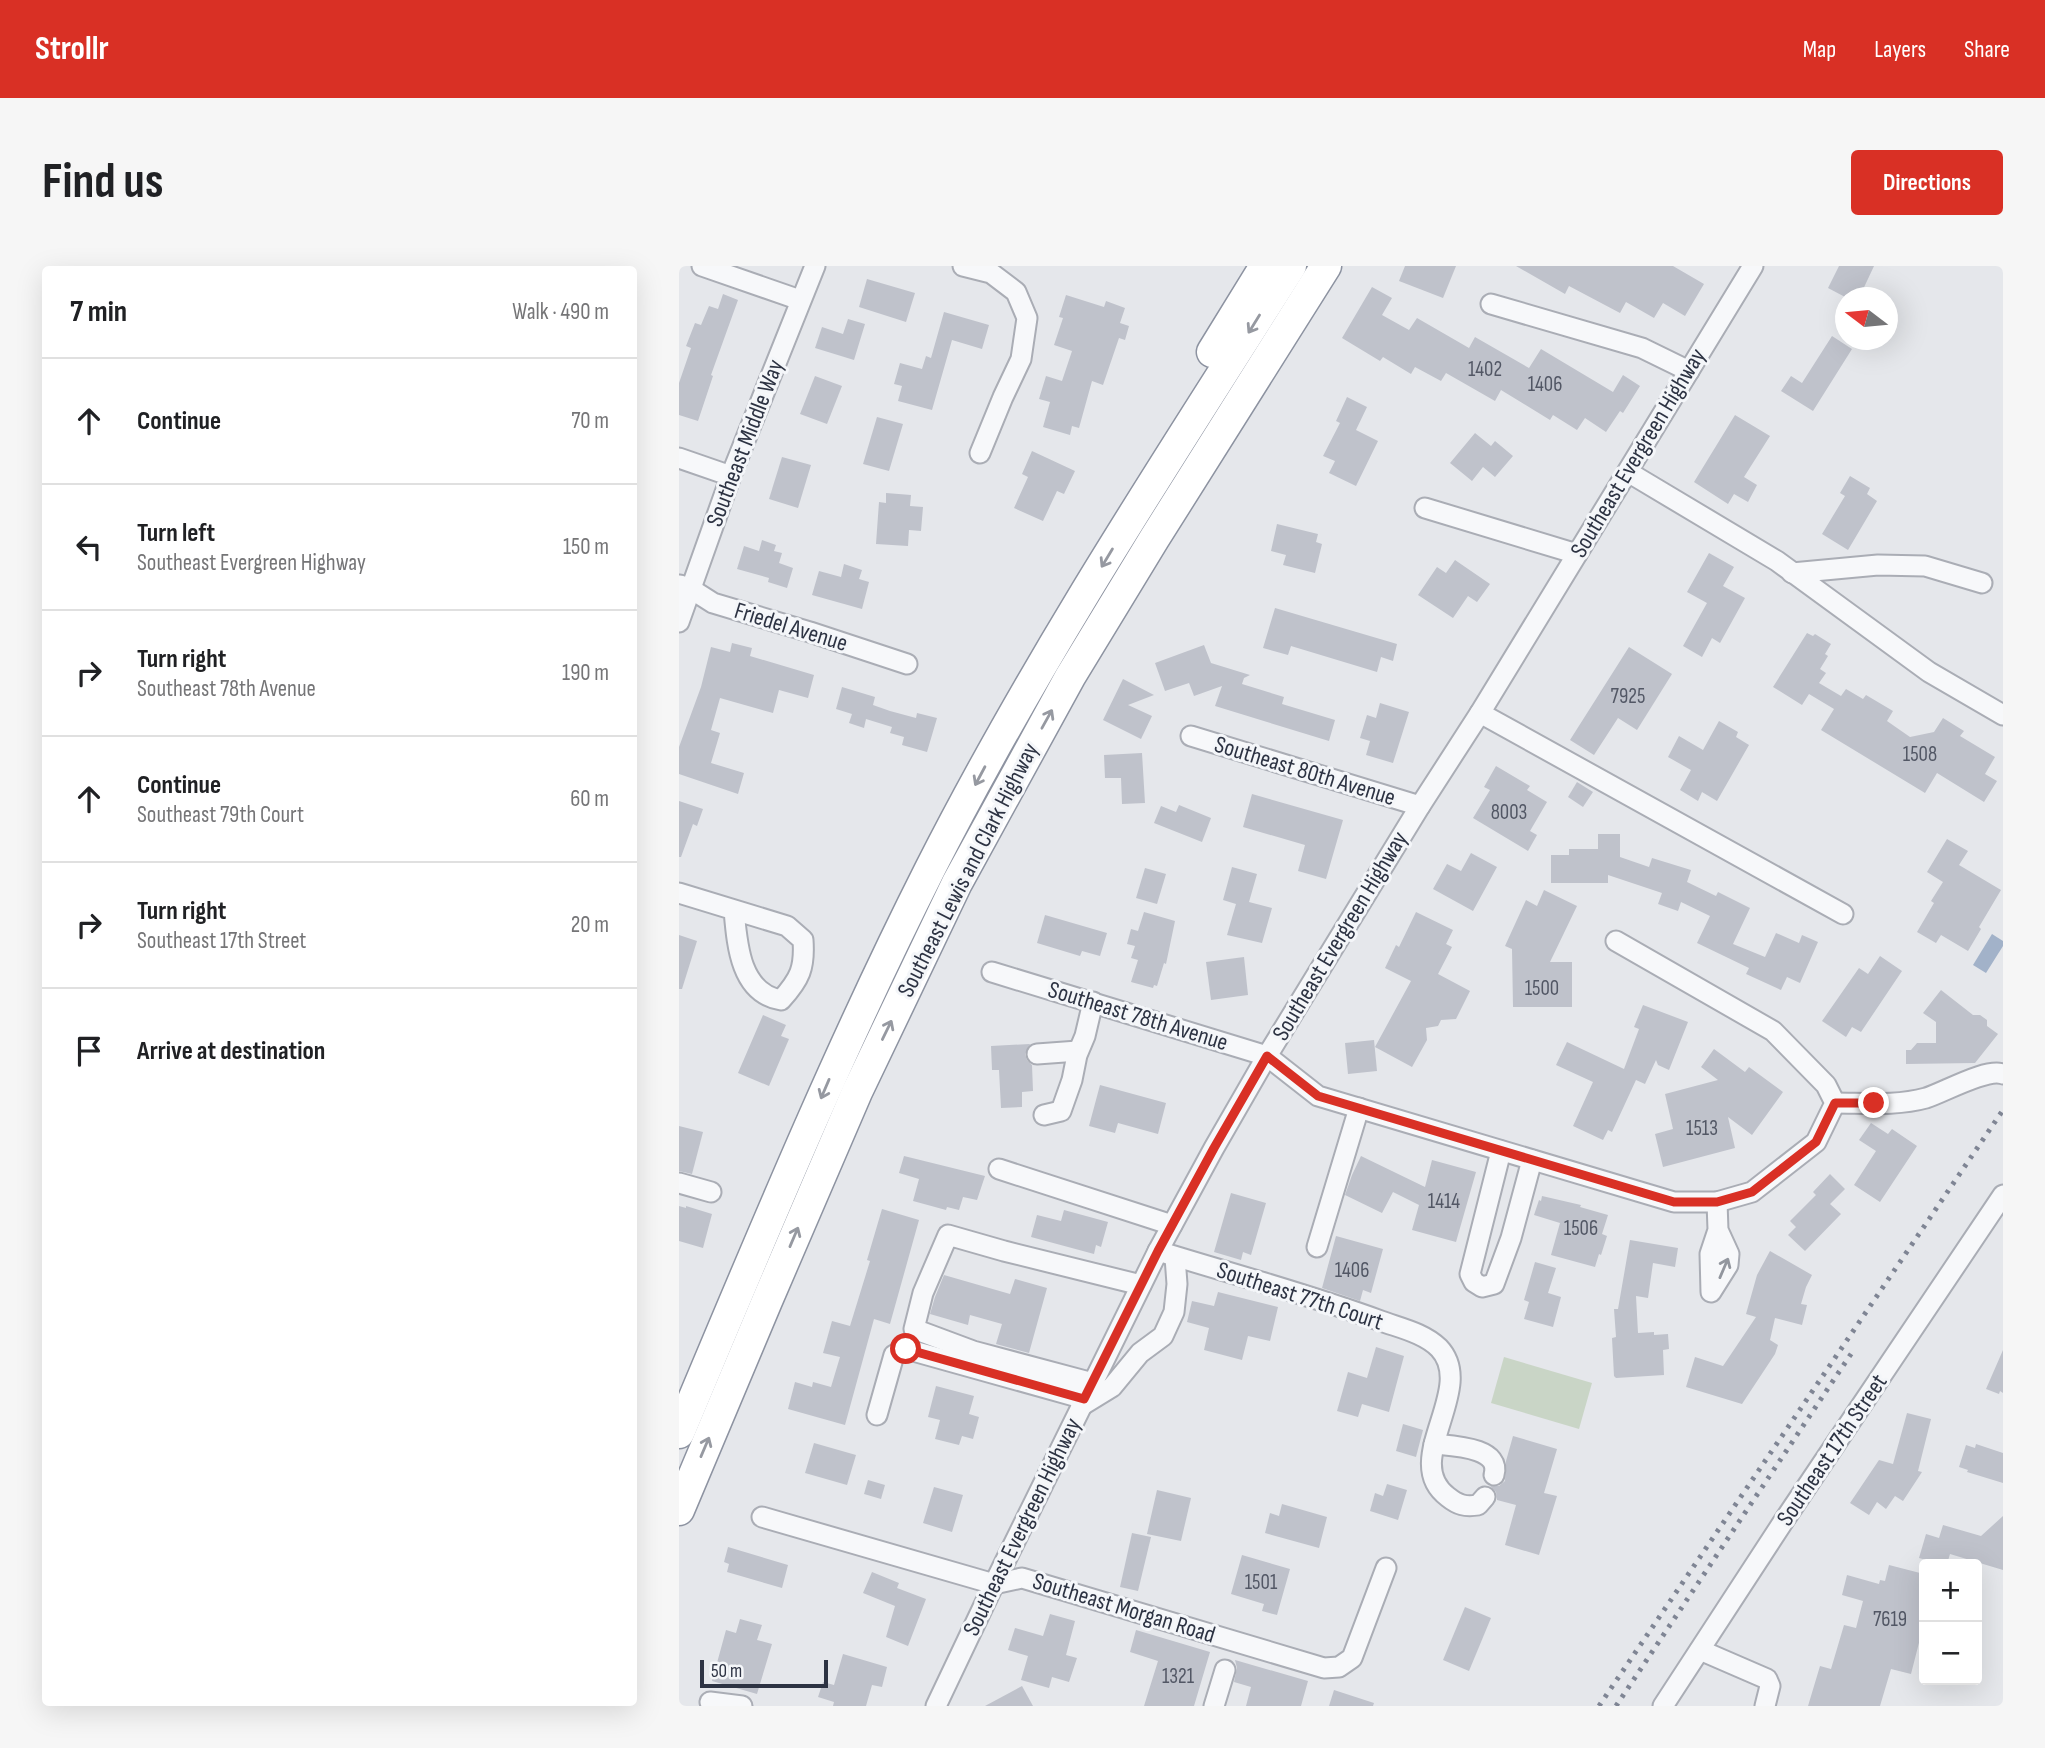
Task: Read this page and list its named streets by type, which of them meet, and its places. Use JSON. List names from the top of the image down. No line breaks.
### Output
{"streets":{"highway":["Southeast Lewis and Clark Highway"],"street":["Southeast Middle Way","Southeast Evergreen Highway","Friedel Avenue","Southeast 80th Avenue","Southeast 78th Avenue","Southeast 77th Court","Southeast 17th Street","Southeast Morgan Road"]},"crossings":[["Southeast Middle Way","Friedel Avenue"],["Southeast Evergreen Highway","Southeast 80th Avenue"],["Southeast Evergreen Highway","Southeast 78th Avenue"],["Southeast Evergreen Highway","Southeast 77th Court"],["Southeast Evergreen Highway","Southeast Morgan Road"]],"house_numbers":["1402","1406","7925","1508","8003","1500","1513","1414","1506","1406","1501","7619","1321"],"scale_bar":"50 m","north":"left","page":{"header":"Strollr","nav":["Map","Layers","Share"],"buttons":"Directions","title":"Find us","heading":["7 min","Walk · 490 m"],"list":[["Continue","70 m"],["Turn left","Southeast Evergreen Highway","150 m"],["Turn right","Southeast 78th Avenue","190 m"],["Continue","Southeast 79th Court","60 m"],["Turn right","Southeast 17th Street","20 m"],"Arrive at destination"],"map_buttons":["+","−"],"scale":"50 m"}}
